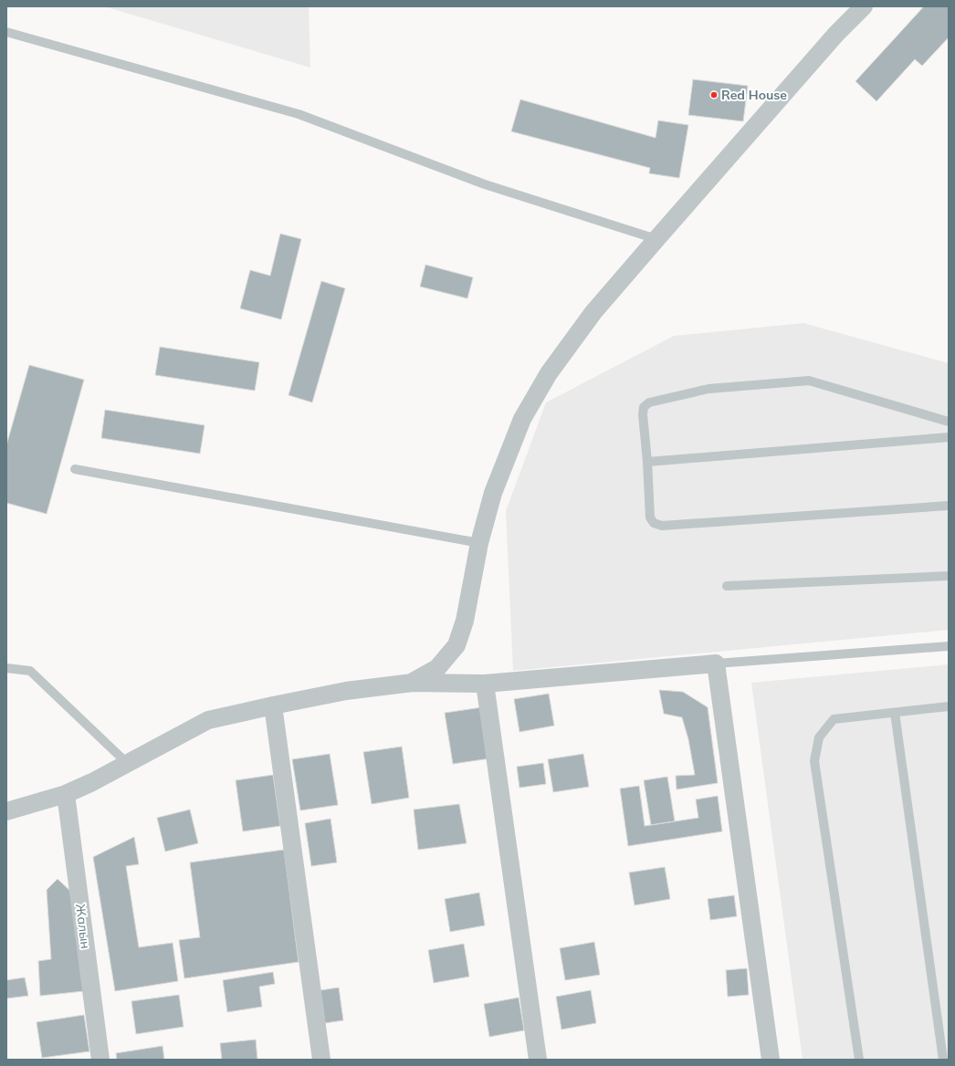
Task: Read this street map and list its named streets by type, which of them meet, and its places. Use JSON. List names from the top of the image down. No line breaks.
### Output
{"streets":{"street":["Жалын"]},"places":["Red House"]}
